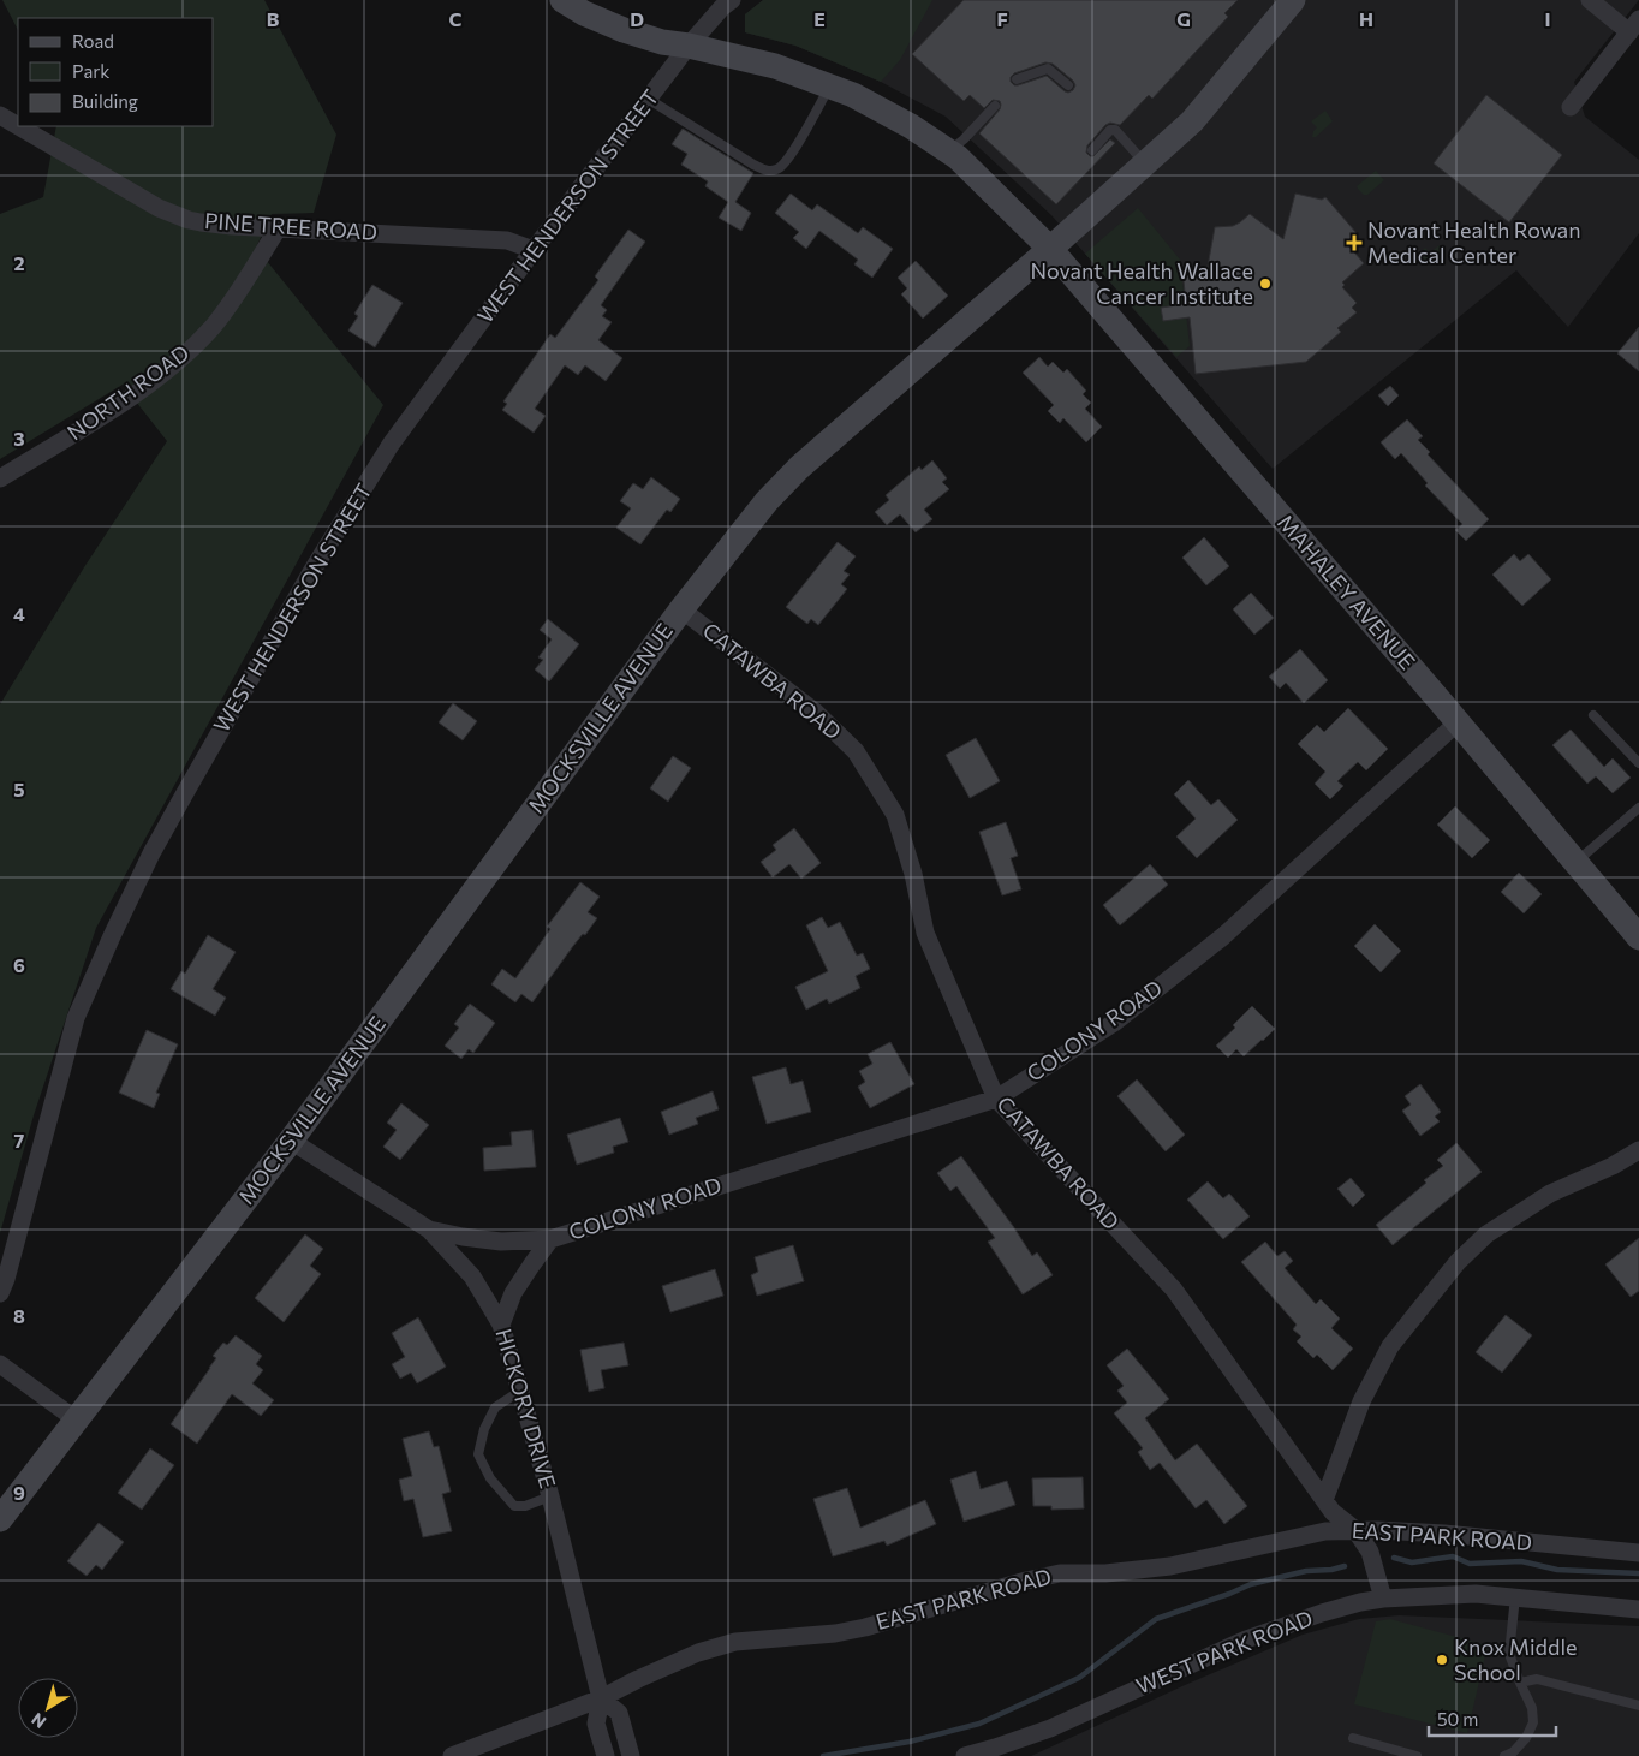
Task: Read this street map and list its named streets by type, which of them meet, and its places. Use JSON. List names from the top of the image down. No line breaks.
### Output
{"streets":{"street":["WEST HENDERSON STREET","PINE TREE ROAD","NORTH ROAD","MAHALEY AVENUE","CATAWBA ROAD","MOCKSVILLE AVENUE","COLONY ROAD","HICKORY DRIVE","EAST PARK ROAD","WEST PARK ROAD"]},"crossings":[["WEST HENDERSON STREET","PINE TREE ROAD"],["WEST HENDERSON STREET","MAHALEY AVENUE"],["PINE TREE ROAD","NORTH ROAD"],["MAHALEY AVENUE","MOCKSVILLE AVENUE"],["MAHALEY AVENUE","COLONY ROAD"],["CATAWBA ROAD","MOCKSVILLE AVENUE"],["CATAWBA ROAD","COLONY ROAD"],["CATAWBA ROAD","EAST PARK ROAD"],["CATAWBA ROAD","WEST PARK ROAD"],["MOCKSVILLE AVENUE","HICKORY DRIVE"],["COLONY ROAD","HICKORY DRIVE"],["HICKORY DRIVE","EAST PARK ROAD"]],"places":{"health":["Novant Health Rowan Medical Center"],"other":["Novant Health Wallace Cancer Institute","Knox Middle School"]},"legend":["Road","Park","Building"],"scale_bar":"50 m","north":"bottom left","grid":{"columns":["B","C","D","E","F","G","H","I"],"rows":["2","3","4","5","6","7","8","9"]}}
